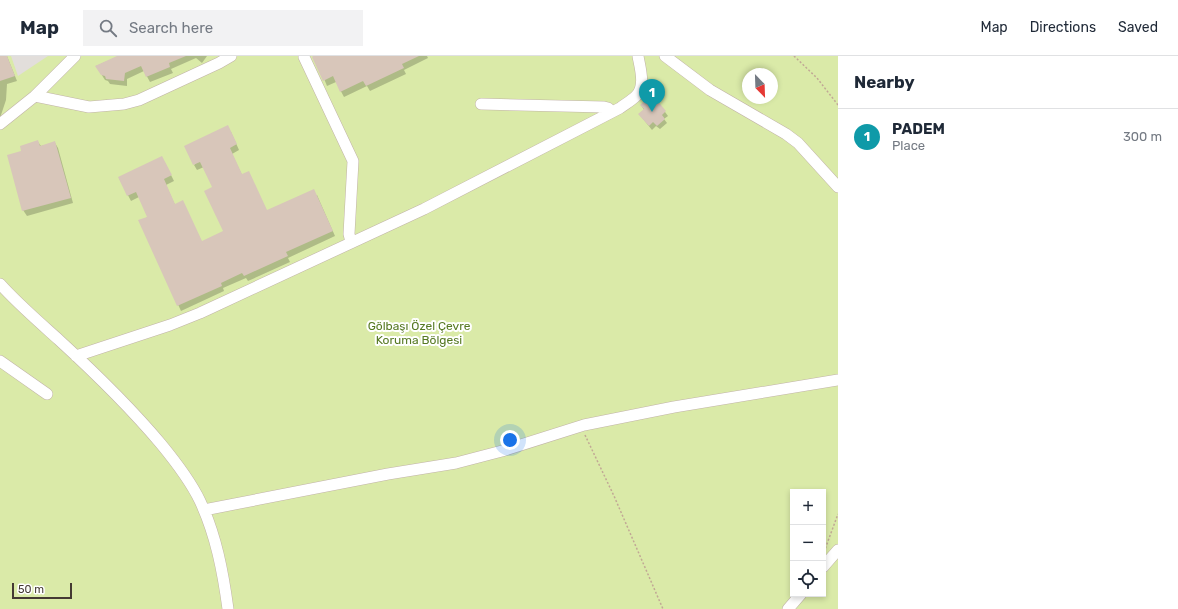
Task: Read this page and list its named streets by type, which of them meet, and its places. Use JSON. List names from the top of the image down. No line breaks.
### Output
{"parks":["Gölbaşı Özel Çevre Koruma Bölgesi"],"scale_bar":"50 m","north":"bottom right","page":{"header":"Map","search":"Search here","nav":["Map","Directions","Saved"],"heading":"Nearby","pins":"1","list":[{"mark":"1","name":"PADEM","note":"Place","value":"300 m"}],"map_buttons":["+","−"],"scale":"50 m"}}
